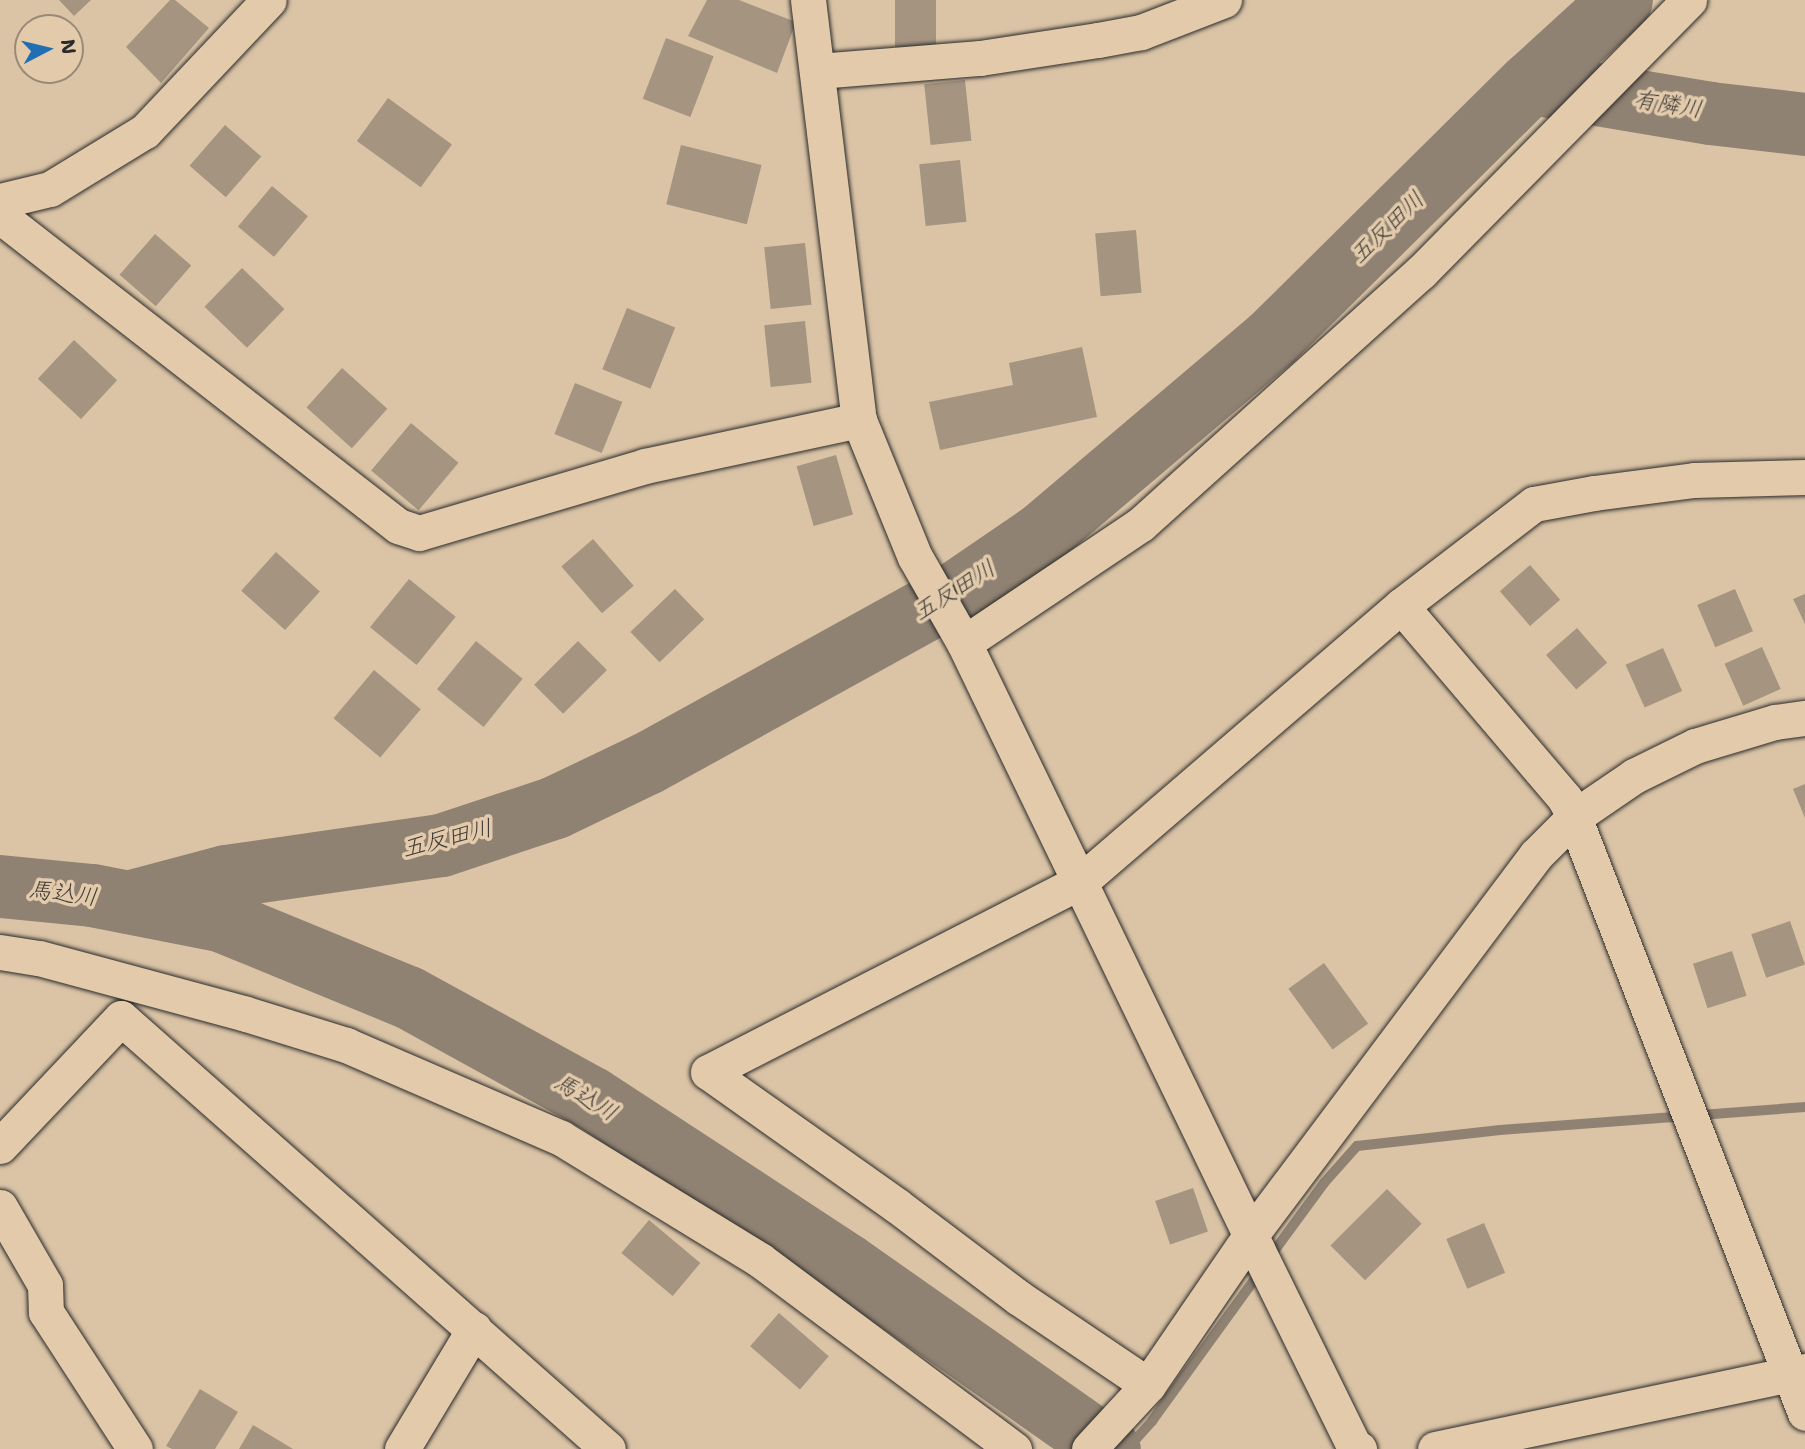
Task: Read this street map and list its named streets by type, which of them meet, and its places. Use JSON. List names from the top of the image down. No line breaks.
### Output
{"water":["有隣川","五反田川","馬込川"],"north":"right"}
